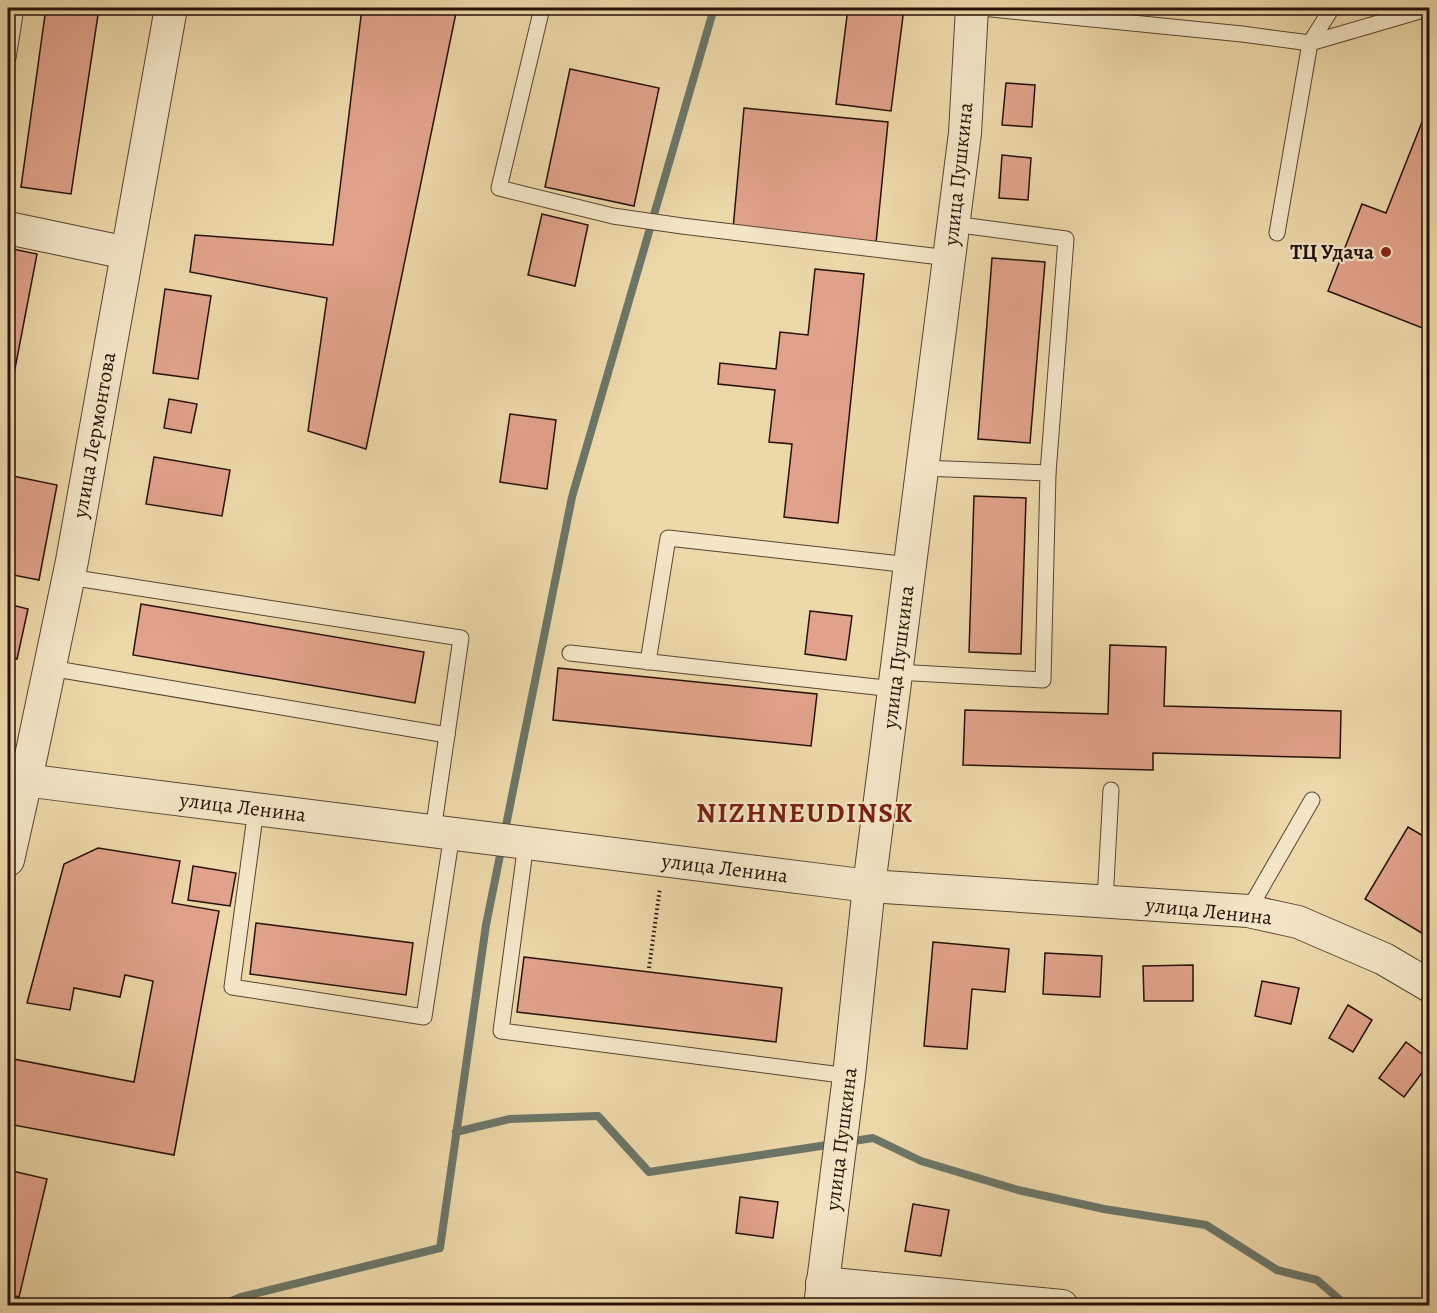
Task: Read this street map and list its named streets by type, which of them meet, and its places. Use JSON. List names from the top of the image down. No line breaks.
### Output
{"streets":{"street":["улица Пушкина","улица Лермонтова","улица Ленина"]},"crossings":[["улица Пушкина","улица Ленина"],["улица Лермонтова","улица Ленина"]],"districts":["NIZHNEUDINSK"],"places":["ТЦ Удача"]}
